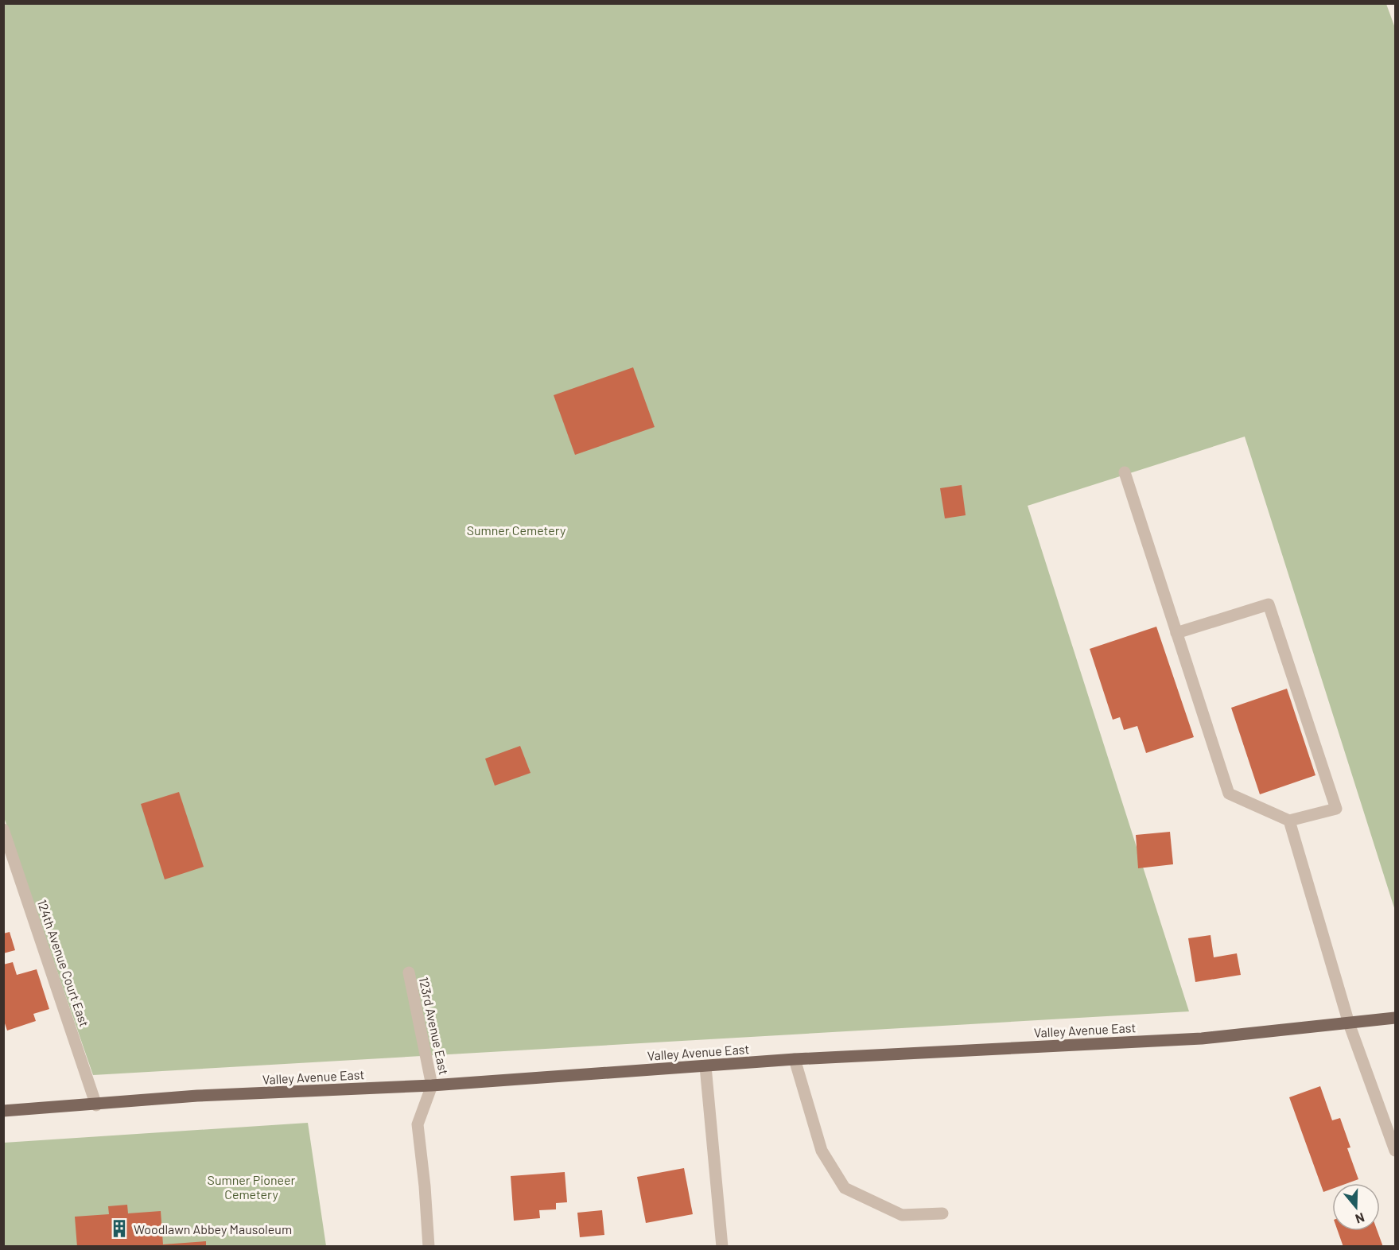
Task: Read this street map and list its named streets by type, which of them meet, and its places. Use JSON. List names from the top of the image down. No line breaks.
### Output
{"streets":{"main road":["Valley Avenue East"],"street":["124th Avenue Court East","123rd Avenue East"]},"crossings":[["124th Avenue Court East","Valley Avenue East"],["123rd Avenue East","Valley Avenue East"]],"parks":["Sumner Cemetery","Sumner Pioneer Cemetery"],"places":{"building":["Woodlawn Abbey Mausoleum"]},"north":"bottom"}
